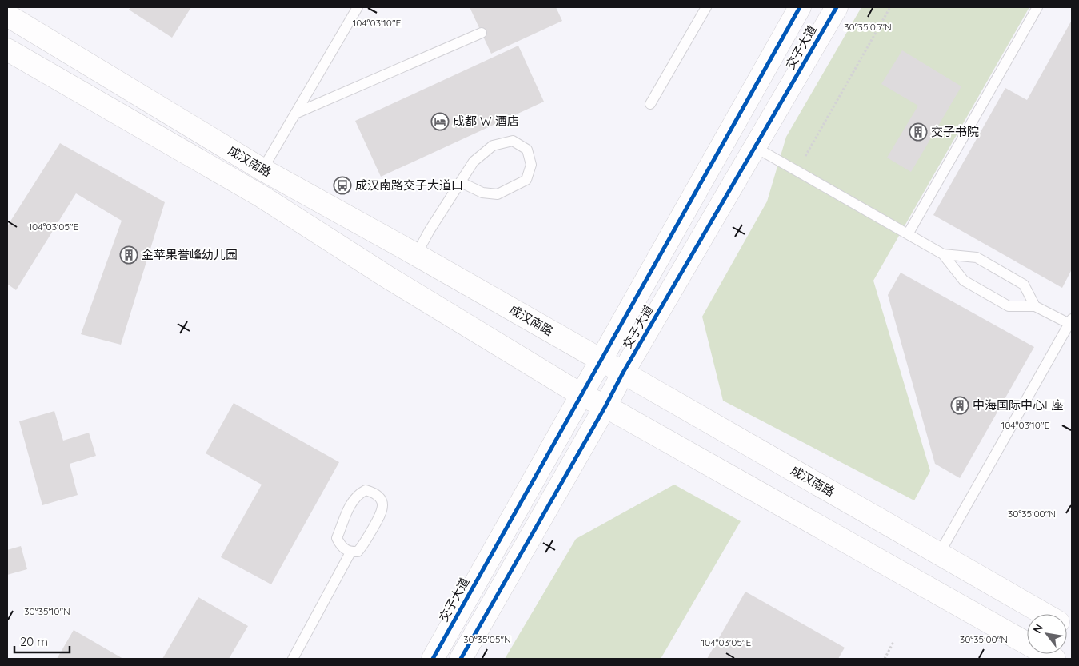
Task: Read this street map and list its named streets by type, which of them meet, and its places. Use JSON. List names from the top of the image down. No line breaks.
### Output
{"streets":{"main road":["交子大道","成汉南路"]},"crossings":[["交子大道","成汉南路"]],"places":{"hotel":["成都 W 酒店"],"building":["交子书院","金苹果誉峰幼儿园","中海国际中心E座"],"bus stop":["成汉南路交子大道口"]},"scale_bar":"20 m","north":"top left","coordinates":["104°03'10\"E","30°35'05\"N","104°03'05\"E","30°35'00\"N","30°35'10\"N"]}
